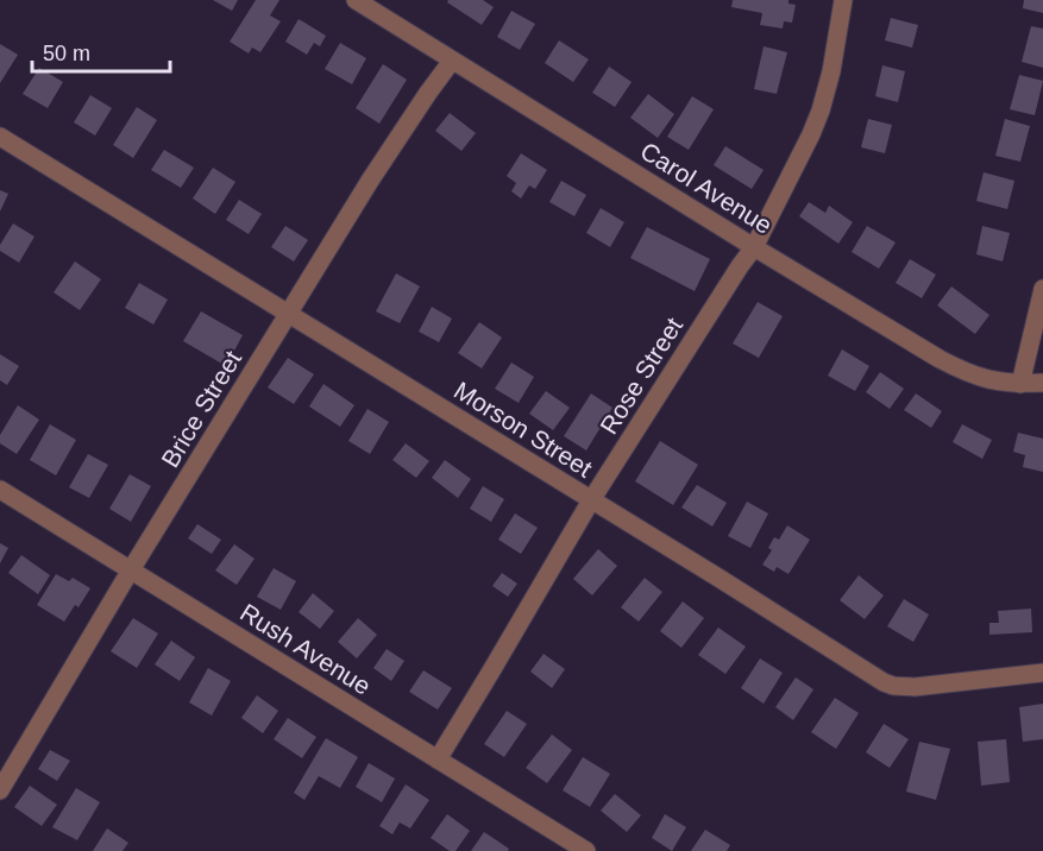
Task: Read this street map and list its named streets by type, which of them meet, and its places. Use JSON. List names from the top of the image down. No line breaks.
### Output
{"streets":{"street":["Carol Avenue","Rose Street","Brice Street","Morson Street","Rush Avenue"]},"crossings":[["Carol Avenue","Rose Street"],["Carol Avenue","Brice Street"],["Rose Street","Morson Street"],["Rose Street","Rush Avenue"],["Brice Street","Morson Street"],["Brice Street","Rush Avenue"]],"scale_bar":"50 m"}
